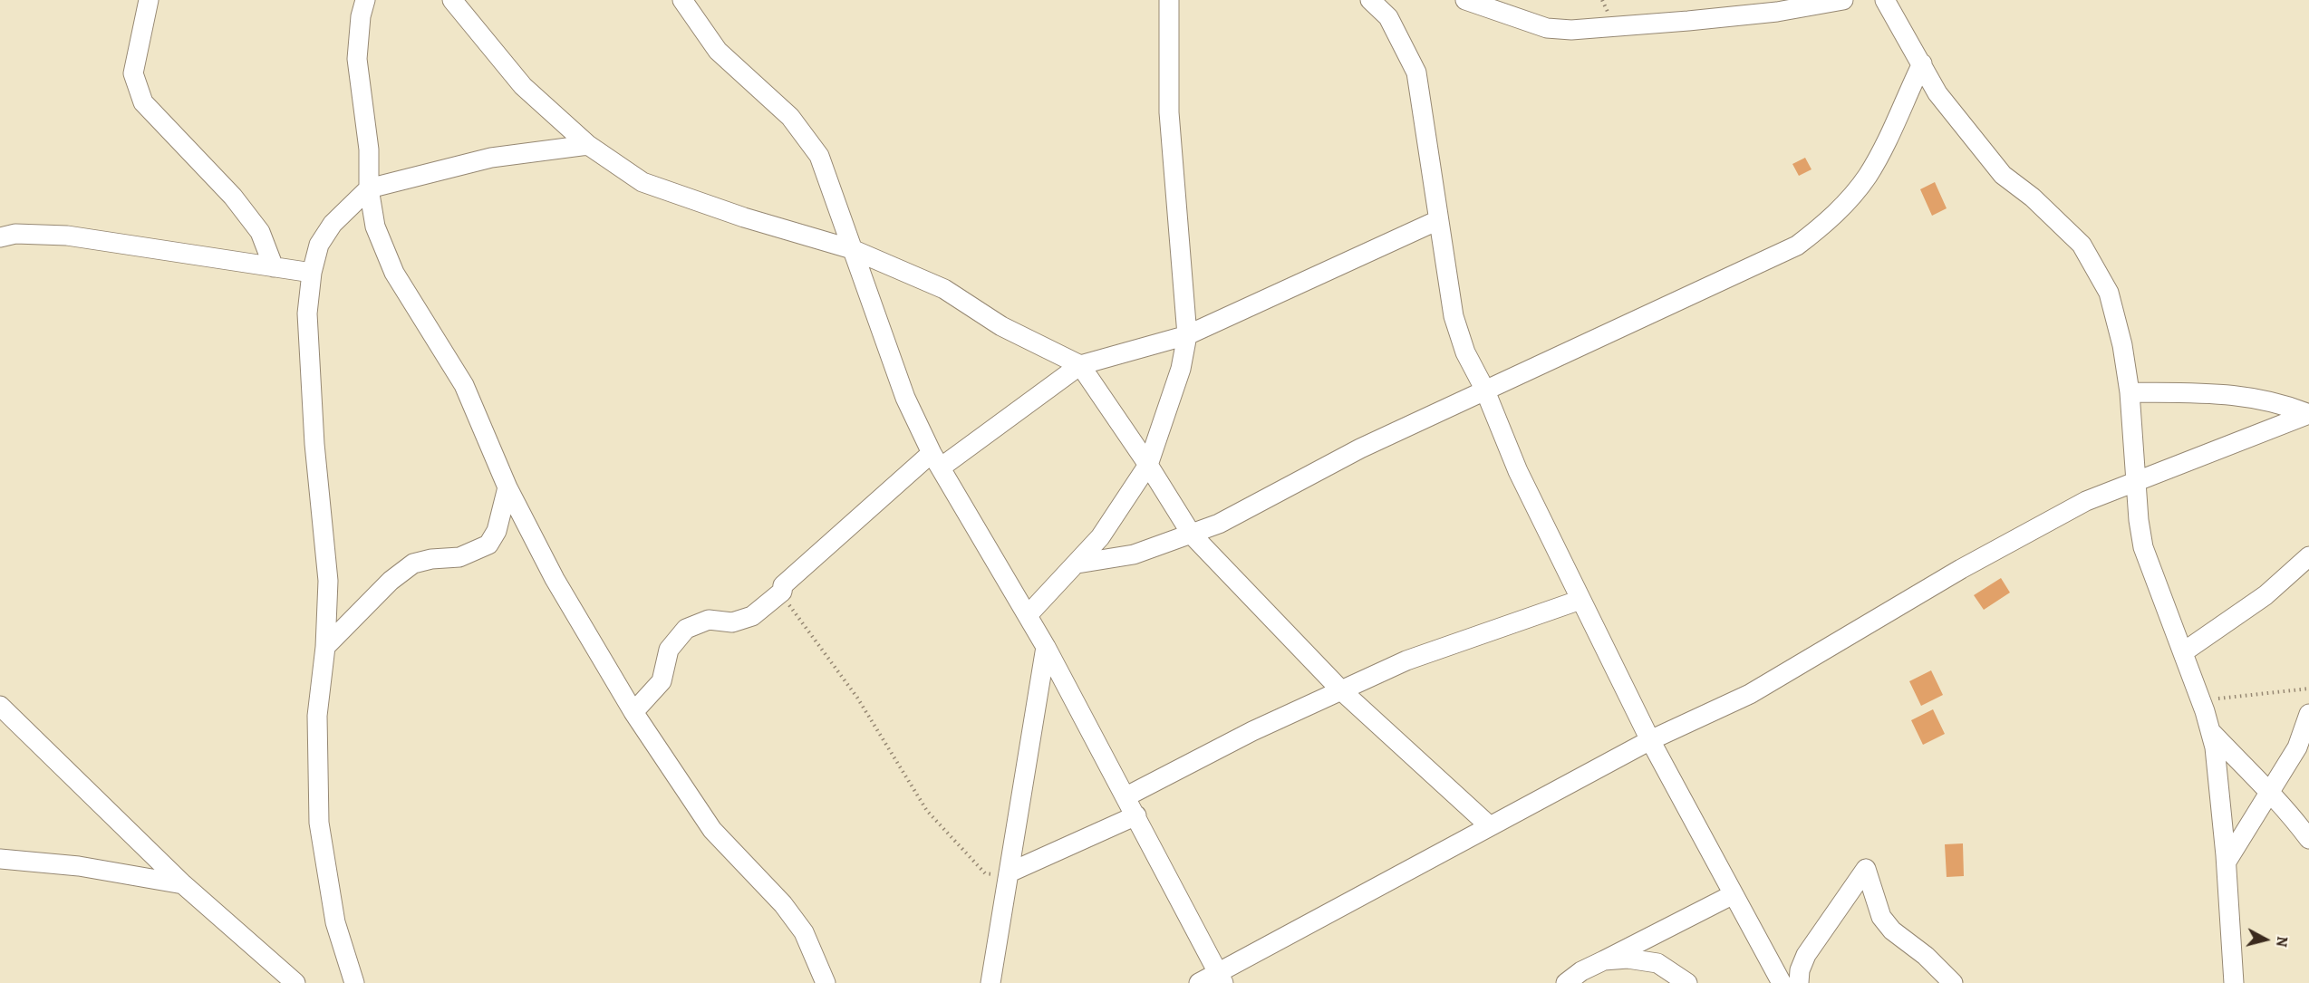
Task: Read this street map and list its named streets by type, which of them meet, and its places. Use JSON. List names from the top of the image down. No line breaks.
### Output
{"north":"right"}
